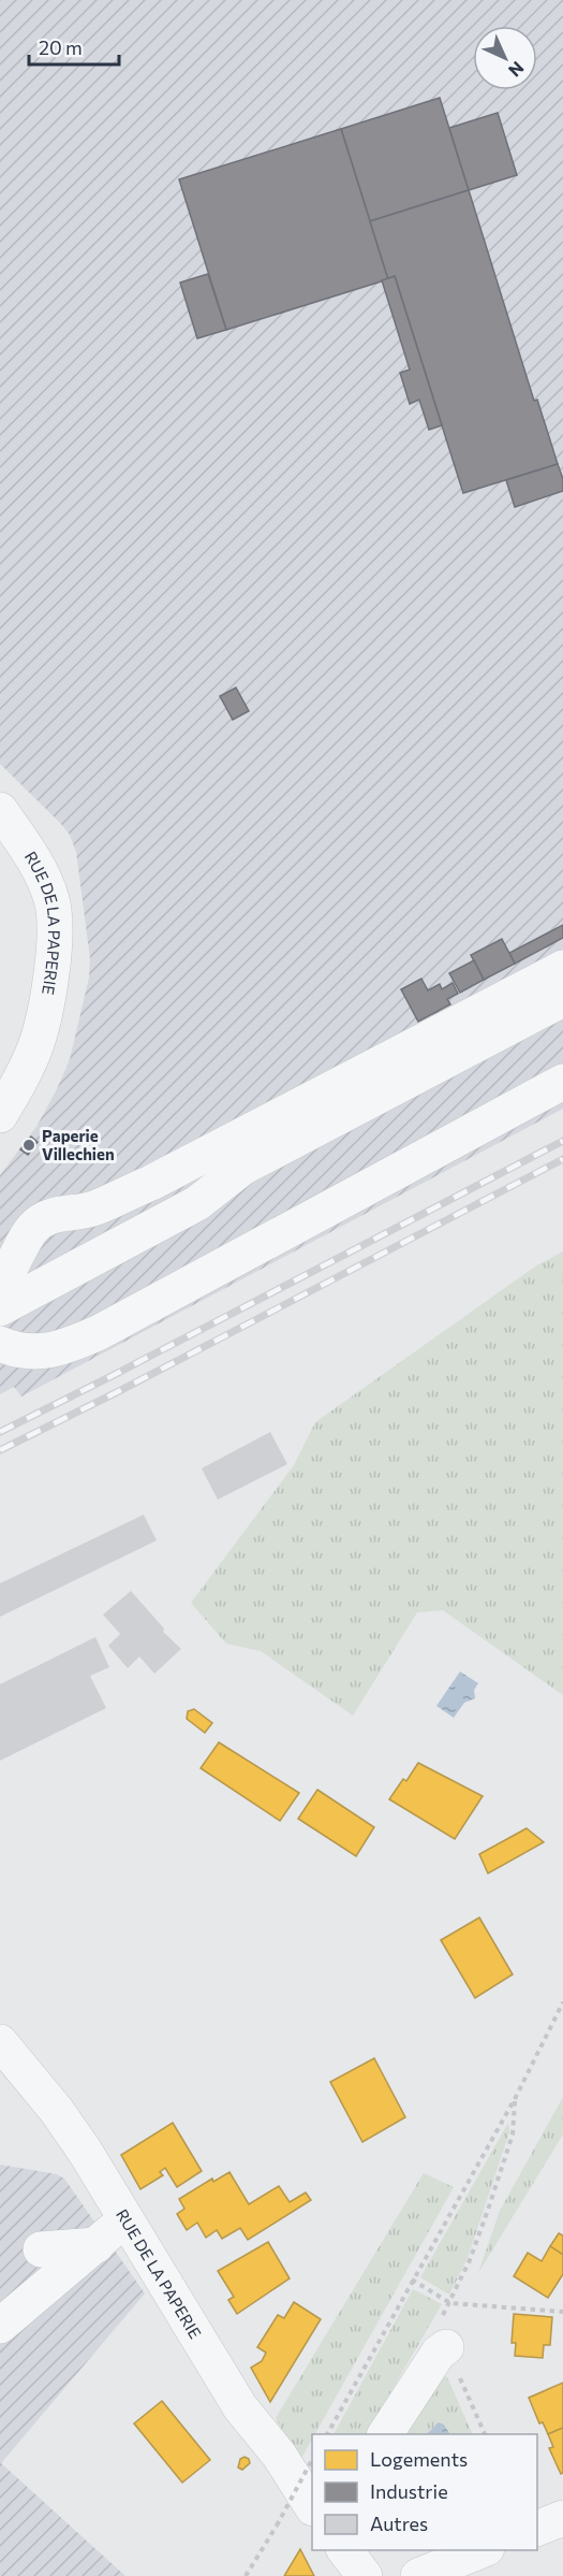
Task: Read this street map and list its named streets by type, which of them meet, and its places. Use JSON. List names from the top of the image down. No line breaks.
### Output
{"streets":{"street":["RUE DE LA PAPERIE"]},"places":["Paperie Villechien"],"legend":["Logements","Industrie","Autres"],"scale_bar":"20 m","north":"bottom right"}
